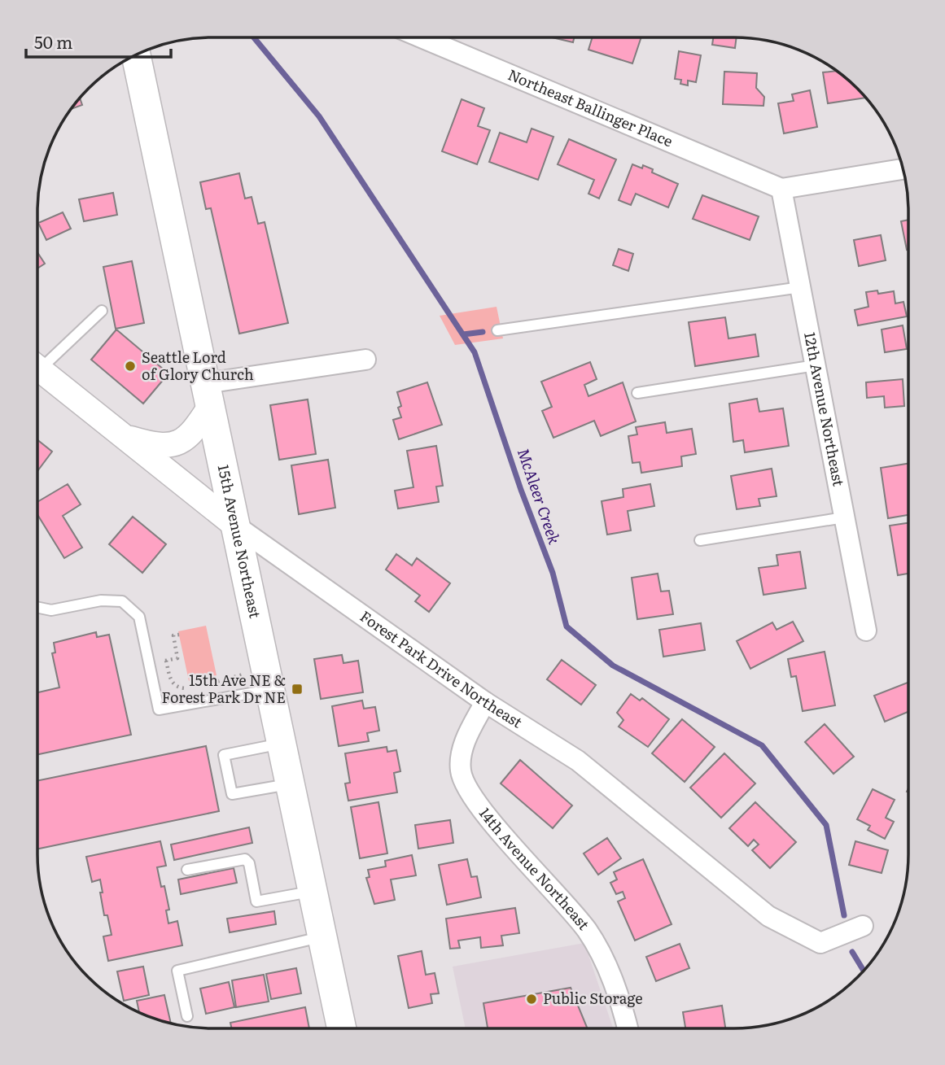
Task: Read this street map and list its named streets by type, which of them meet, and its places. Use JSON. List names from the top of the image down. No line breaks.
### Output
{"streets":{"main road":["15th Avenue Northeast"],"street":["Northeast Ballinger Place","12th Avenue Northeast","Forest Park Drive Northeast","14th Avenue Northeast"]},"crossings":[["Northeast Ballinger Place","12th Avenue Northeast"],["15th Avenue Northeast","Forest Park Drive Northeast"],["Forest Park Drive Northeast","14th Avenue Northeast"]],"water":["McAleer Creek"],"places":{"other":["Seattle Lord of Glory Church","Public Storage"],"transit":["15th Ave NE & Forest Park Dr NE"]},"scale_bar":"50 m"}
